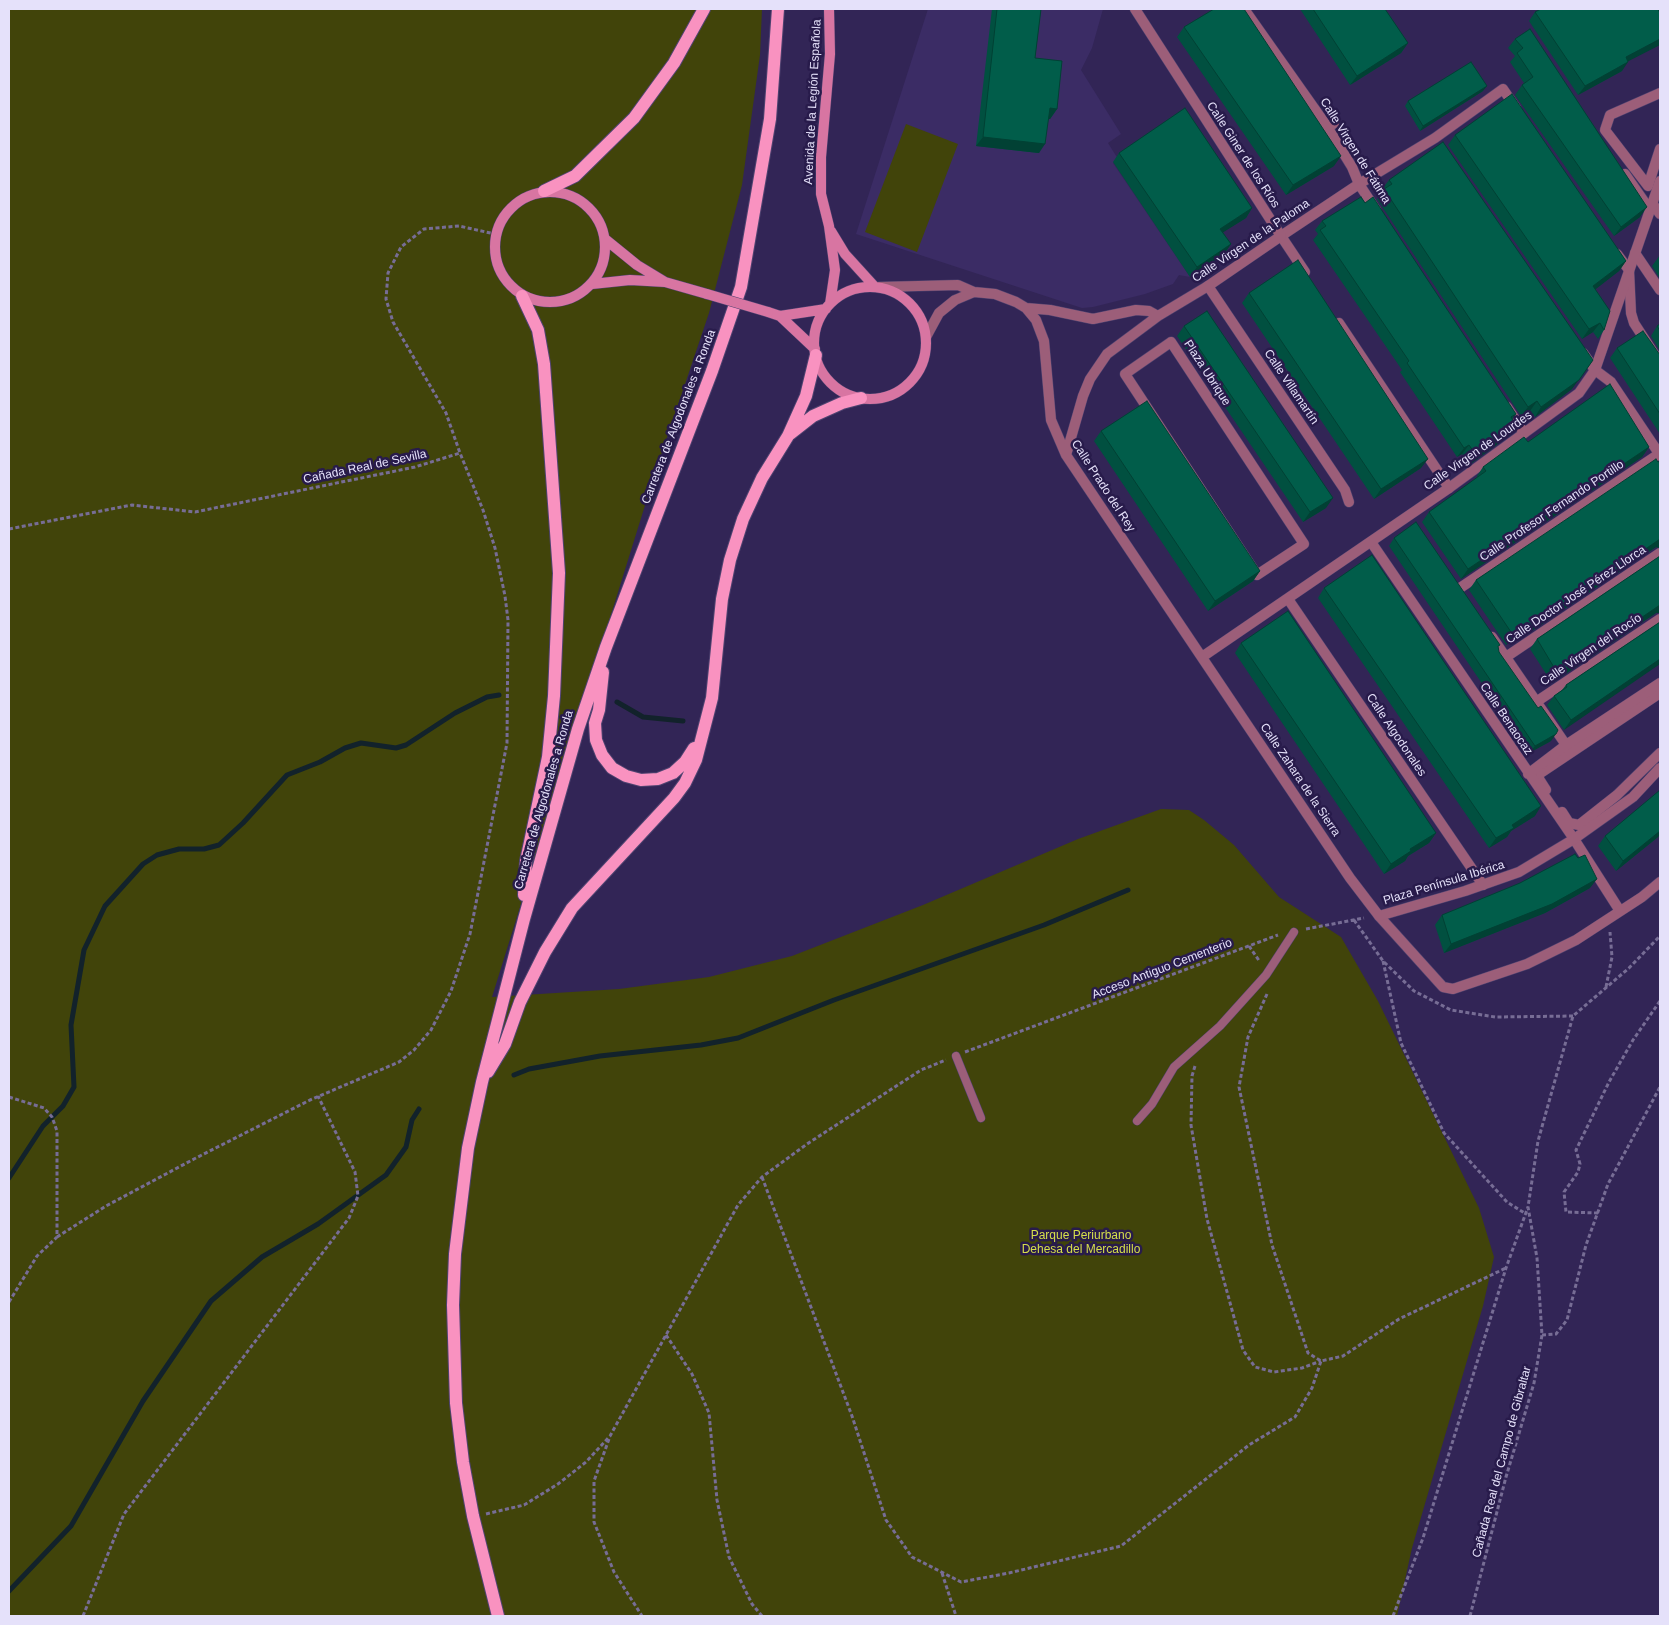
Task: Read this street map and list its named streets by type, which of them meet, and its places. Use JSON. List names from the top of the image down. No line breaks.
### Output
{"streets":{"main road":["Avenida de la Legión Española","Carretera de Algodonales a Ronda"],"street":["Calle Virgen de Fátima","Calle Giner de los Ríos","Calle Virgen de la Paloma","Plaza Ubrique","Calle Villamartín","Calle Virgen de Lourdes","Calle Prado del Rey","Calle Profesor Fernando Portillo","Calle Doctor José Pérez Llorca","Calle Virgen del Rocío","Calle Benaocaz","Calle Algodonales","Calle Zahara de la Sierra","Plaza Península Ibérica"],"path":["Cañada Real de Sevilla","Acceso Antiguo Cementerio","Cañada Real del Campo de Gibraltar"]},"crossings":[["Avenida de la Legión Española","Calle Prado del Rey"],["Calle Virgen de Fátima","Calle Virgen de la Paloma"],["Calle Giner de los Ríos","Calle Virgen de la Paloma"],["Calle Virgen de la Paloma","Calle Villamartín"],["Calle Virgen de la Paloma","Calle Prado del Rey"],["Calle Virgen de Lourdes","Calle Prado del Rey"],["Calle Virgen de Lourdes","Calle Benaocaz"],["Calle Virgen de Lourdes","Calle Algodonales"],["Calle Virgen de Lourdes","Calle Zahara de la Sierra"],["Calle Prado del Rey","Calle Zahara de la Sierra"],["Calle Benaocaz","Calle Zahara de la Sierra"],["Calle Benaocaz","Plaza Península Ibérica"],["Calle Algodonales","Plaza Península Ibérica"],["Calle Zahara de la Sierra","Plaza Península Ibérica"],["Calle Zahara de la Sierra","Acceso Antiguo Cementerio"],["Plaza Península Ibérica","Acceso Antiguo Cementerio"]],"parks":["Parque Periurbano Dehesa del Mercadillo"]}
